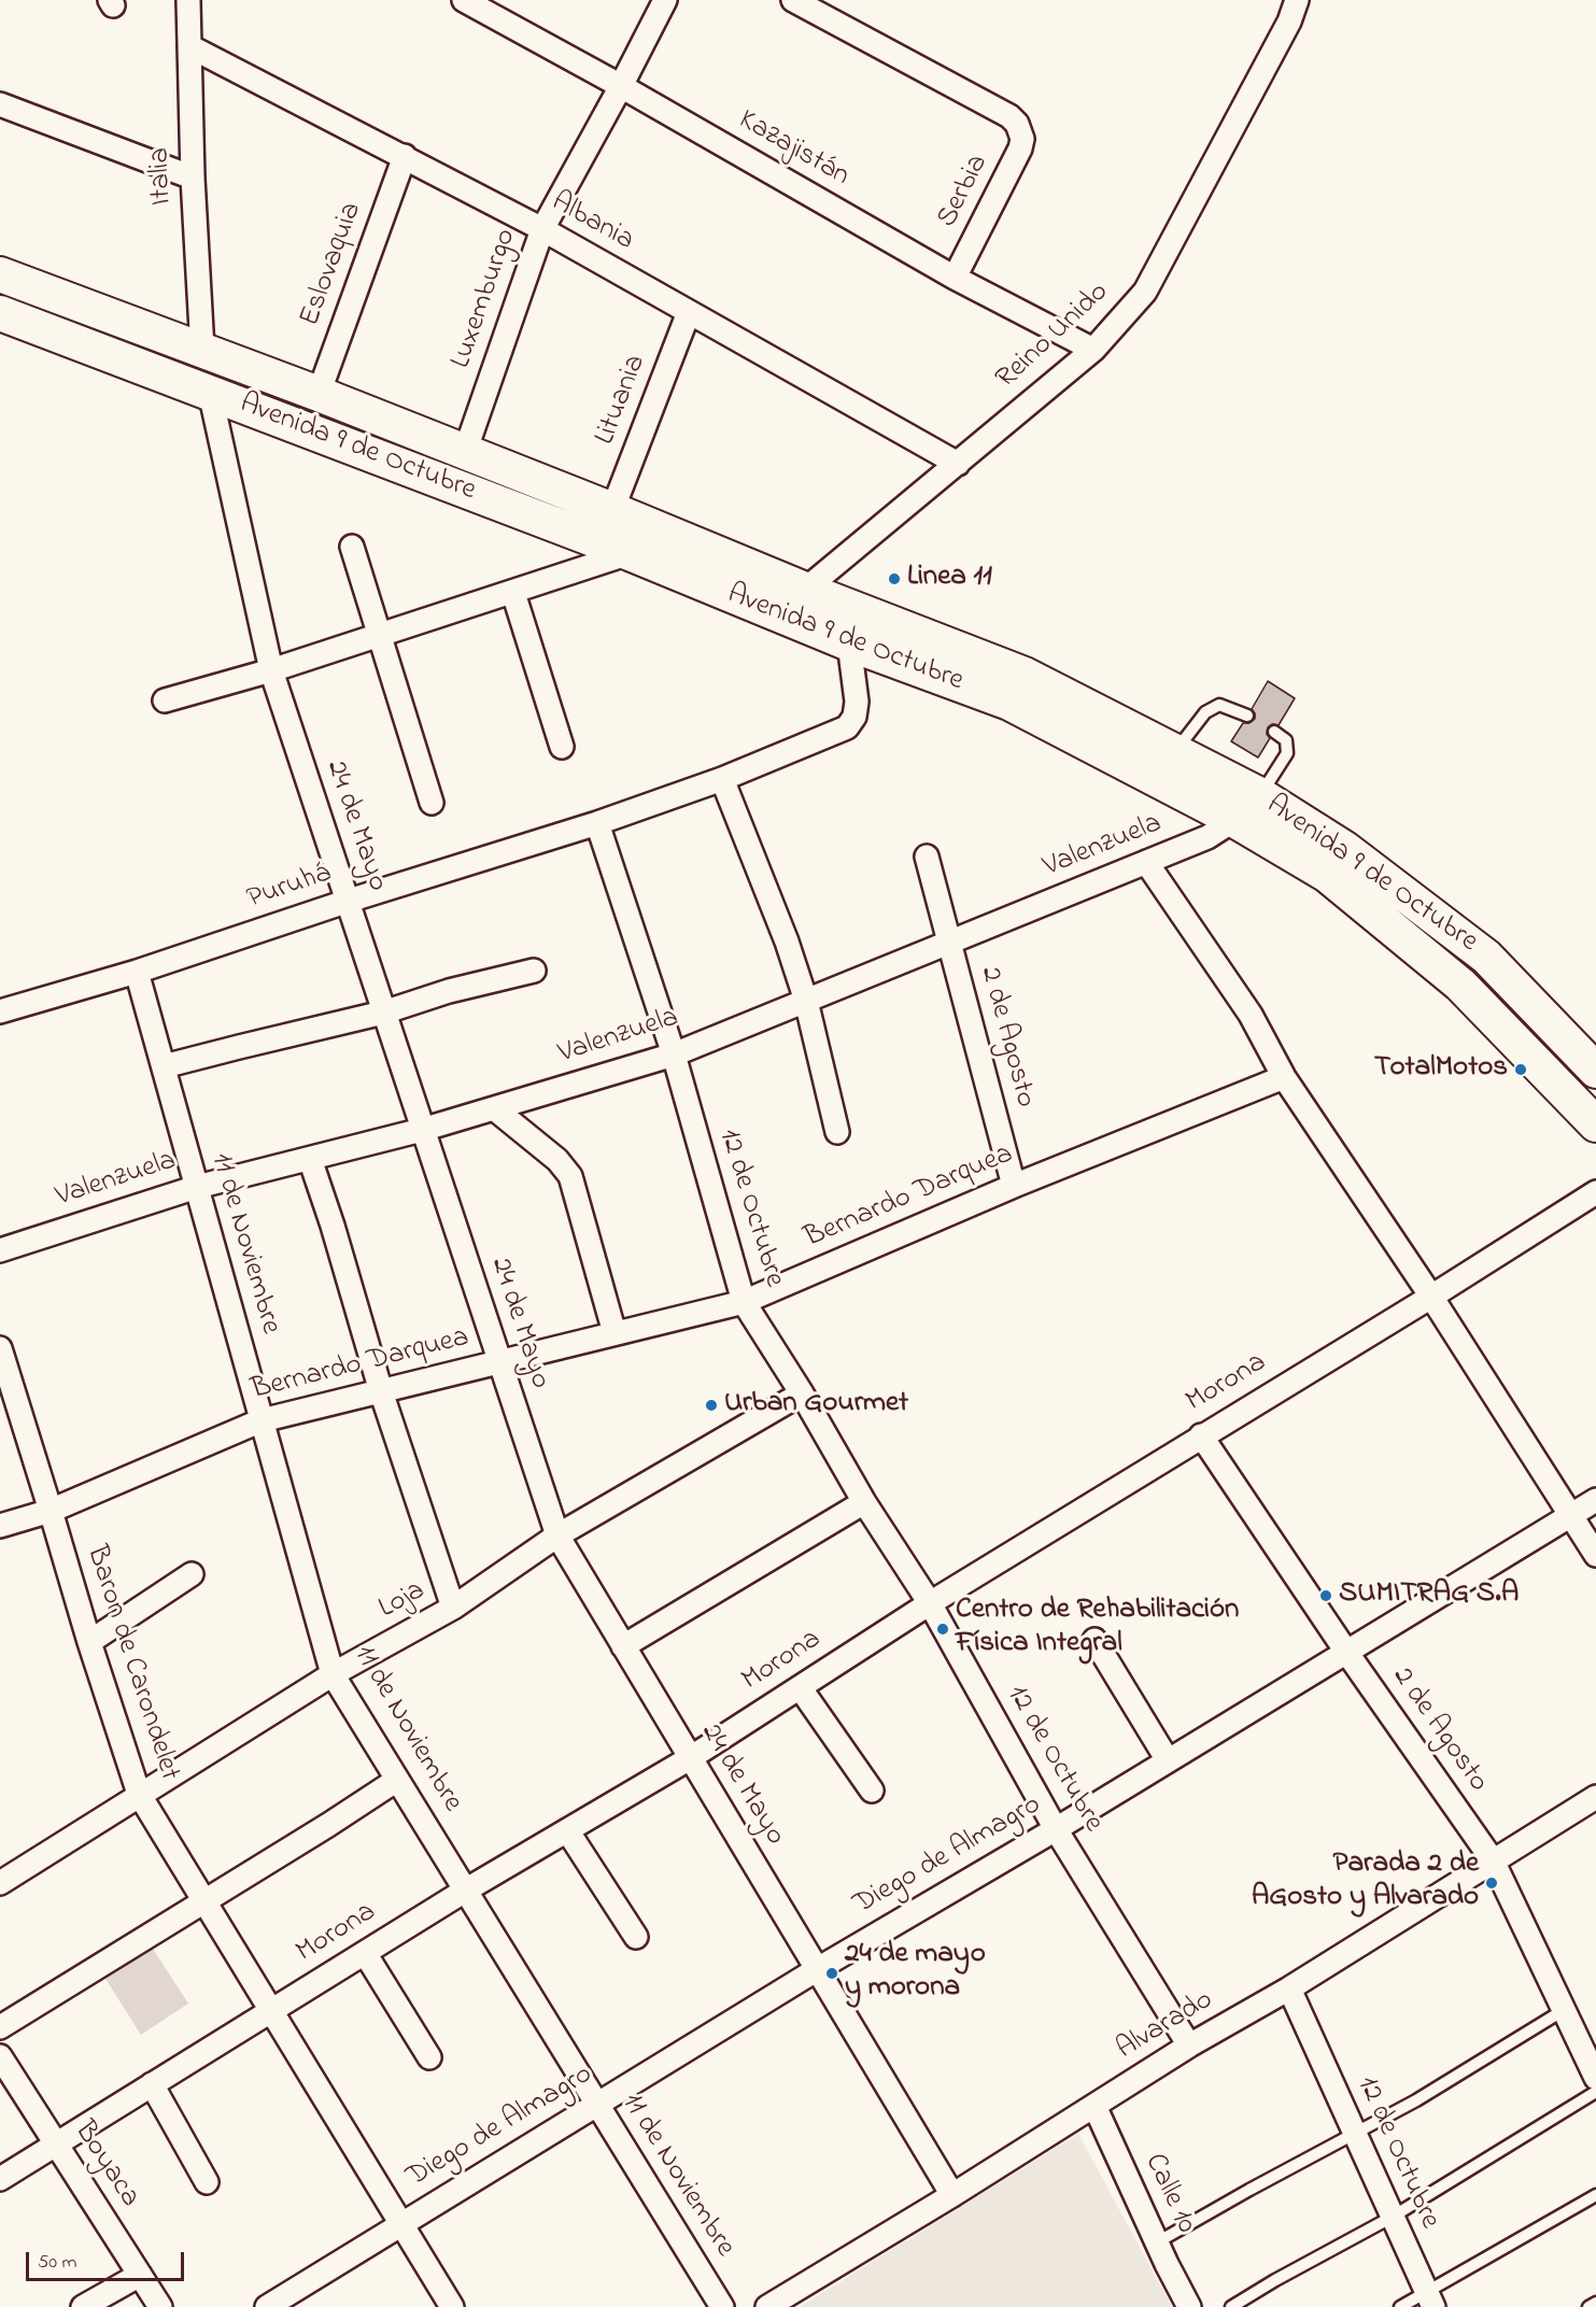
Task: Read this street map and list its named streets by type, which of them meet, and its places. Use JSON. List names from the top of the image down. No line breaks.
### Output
{"streets":{"main road":["Avenida 9 de Octubre"],"street":["Kazajistán","Italia","Serbia","Albania","Eslovaquia","Luxemburgo","Reino Unido","Lituania","24 de Mayo","Valenzuela","Puruhá","2 de Agosto","Bernardo Darquea","12 de Octubre","11 de Noviembre","Morona","Loja","Baron de Carondelet","Diego de Almagro","Alvarado","Boyaca","Calle 10"]},"crossings":[["Kazajistán","Serbia"],["Kazajistán","Luxemburgo"],["Kazajistán","Reino Unido"],["Italia","Albania"],["Italia","Avenida 9 de Octubre"],["Albania","Eslovaquia"],["Albania","Luxemburgo"],["Albania","Reino Unido"],["Albania","Lituania"],["Eslovaquia","Avenida 9 de Octubre"],["Luxemburgo","Avenida 9 de Octubre"],["Reino Unido","Avenida 9 de Octubre"],["Lituania","Avenida 9 de Octubre"],["Avenida 9 de Octubre","24 de Mayo"],["Avenida 9 de Octubre","Valenzuela"],["Avenida 9 de Octubre","Puruhá"],["24 de Mayo","Valenzuela"],["24 de Mayo","Puruhá"],["24 de Mayo","Bernardo Darquea"],["24 de Mayo","Morona"],["24 de Mayo","Loja"],["24 de Mayo","Diego de Almagro"],["24 de Mayo","Alvarado"],["Valenzuela","2 de Agosto"],["Valenzuela","12 de Octubre"],["Valenzuela","11 de Noviembre"],["Puruhá","12 de Octubre"],["Puruhá","11 de Noviembre"],["2 de Agosto","Bernardo Darquea"],["2 de Agosto","Morona"],["2 de Agosto","Diego de Almagro"],["2 de Agosto","Alvarado"],["Bernardo Darquea","12 de Octubre"],["Bernardo Darquea","11 de Noviembre"],["Bernardo Darquea","Baron de Carondelet"],["12 de Octubre","Morona"],["12 de Octubre","Loja"],["12 de Octubre","Diego de Almagro"],["12 de Octubre","Alvarado"],["11 de Noviembre","Morona"],["11 de Noviembre","Loja"],["11 de Noviembre","Diego de Almagro"],["Morona","Baron de Carondelet"],["Morona","Boyaca"],["Loja","Baron de Carondelet"],["Baron de Carondelet","Diego de Almagro"],["Alvarado","Calle 10"]],"places":["Linea 11","TotalMotos","Urban Gourmet","SUMITRAG S.A","Centro de Rehabilitación Física Integral","Parada 2 de AGosto y Alvarado","24 de mayo y morona"],"scale_bar":"50 m"}
